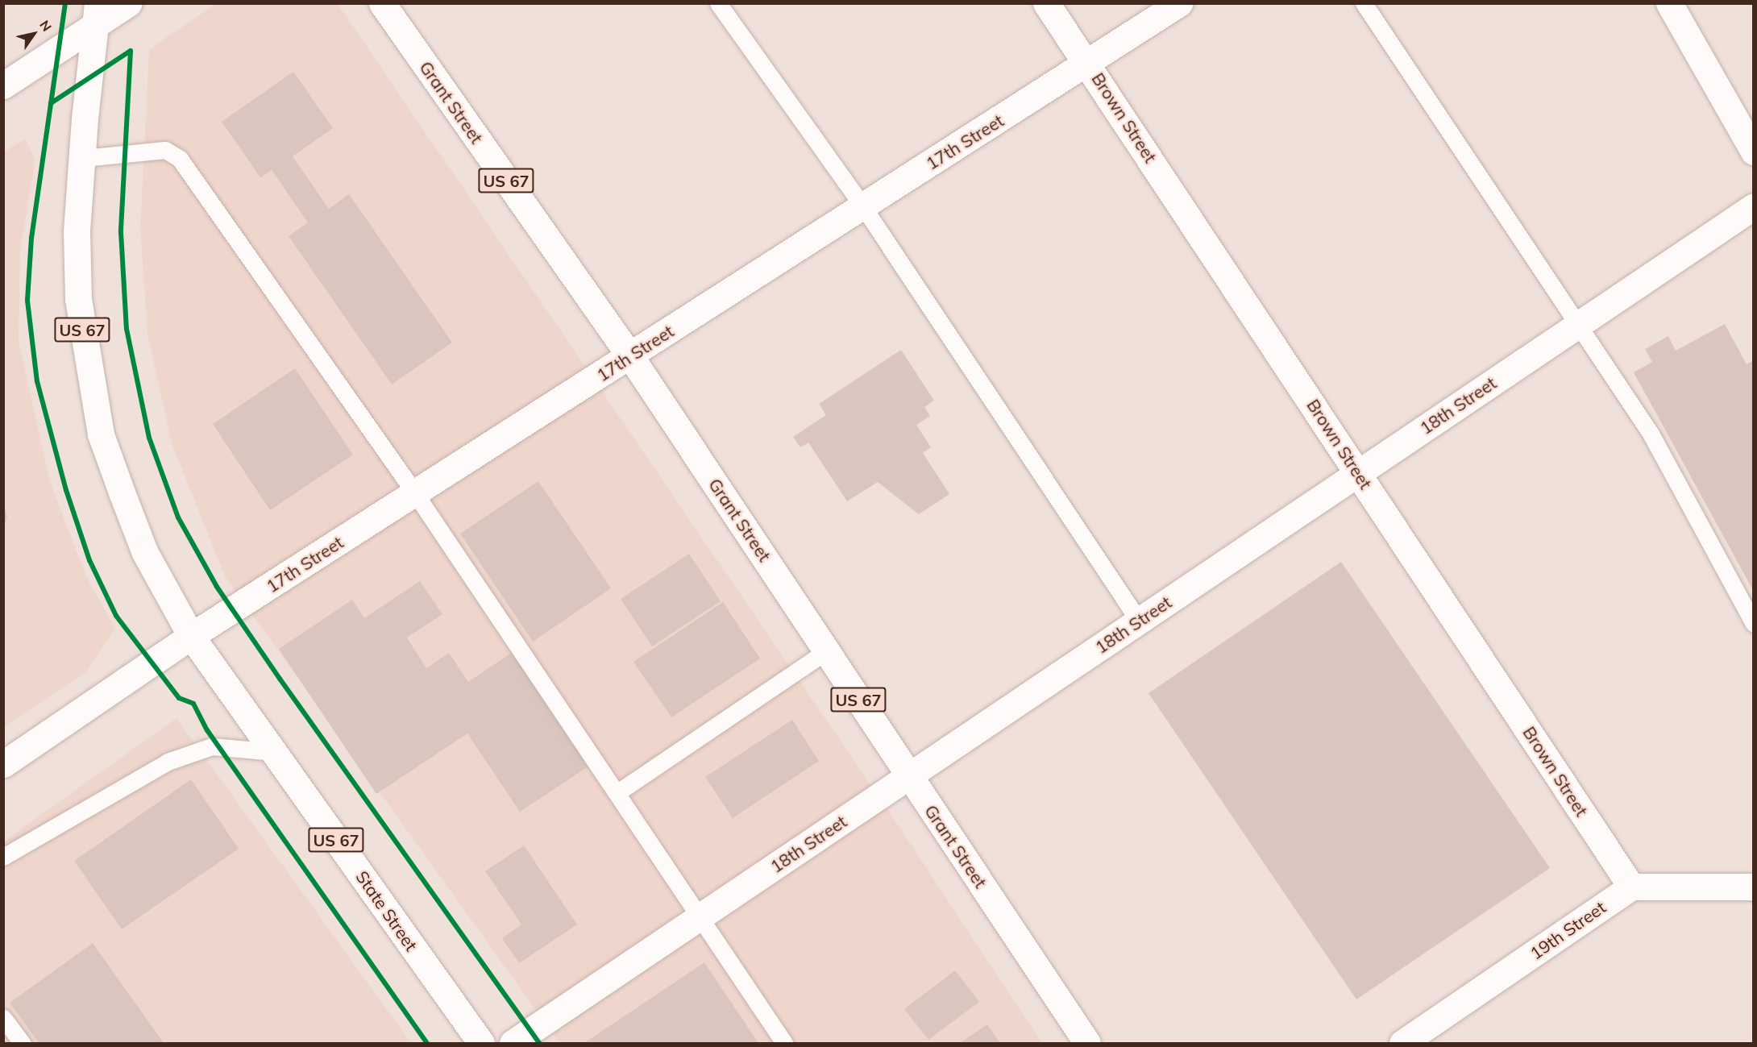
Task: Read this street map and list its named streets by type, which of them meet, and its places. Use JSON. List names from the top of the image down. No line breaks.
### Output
{"streets":{"street":["Grant Street","Brown Street","17th Street","US 67","18th Street","State Street","19th Street"]},"crossings":[["Grant Street","17th Street"],["Grant Street","18th Street"],["Brown Street","17th Street"],["Brown Street","18th Street"],["Brown Street","19th Street"],["17th Street","US 67"],["17th Street","State Street"],["US 67","State Street"]],"north":"top right"}
